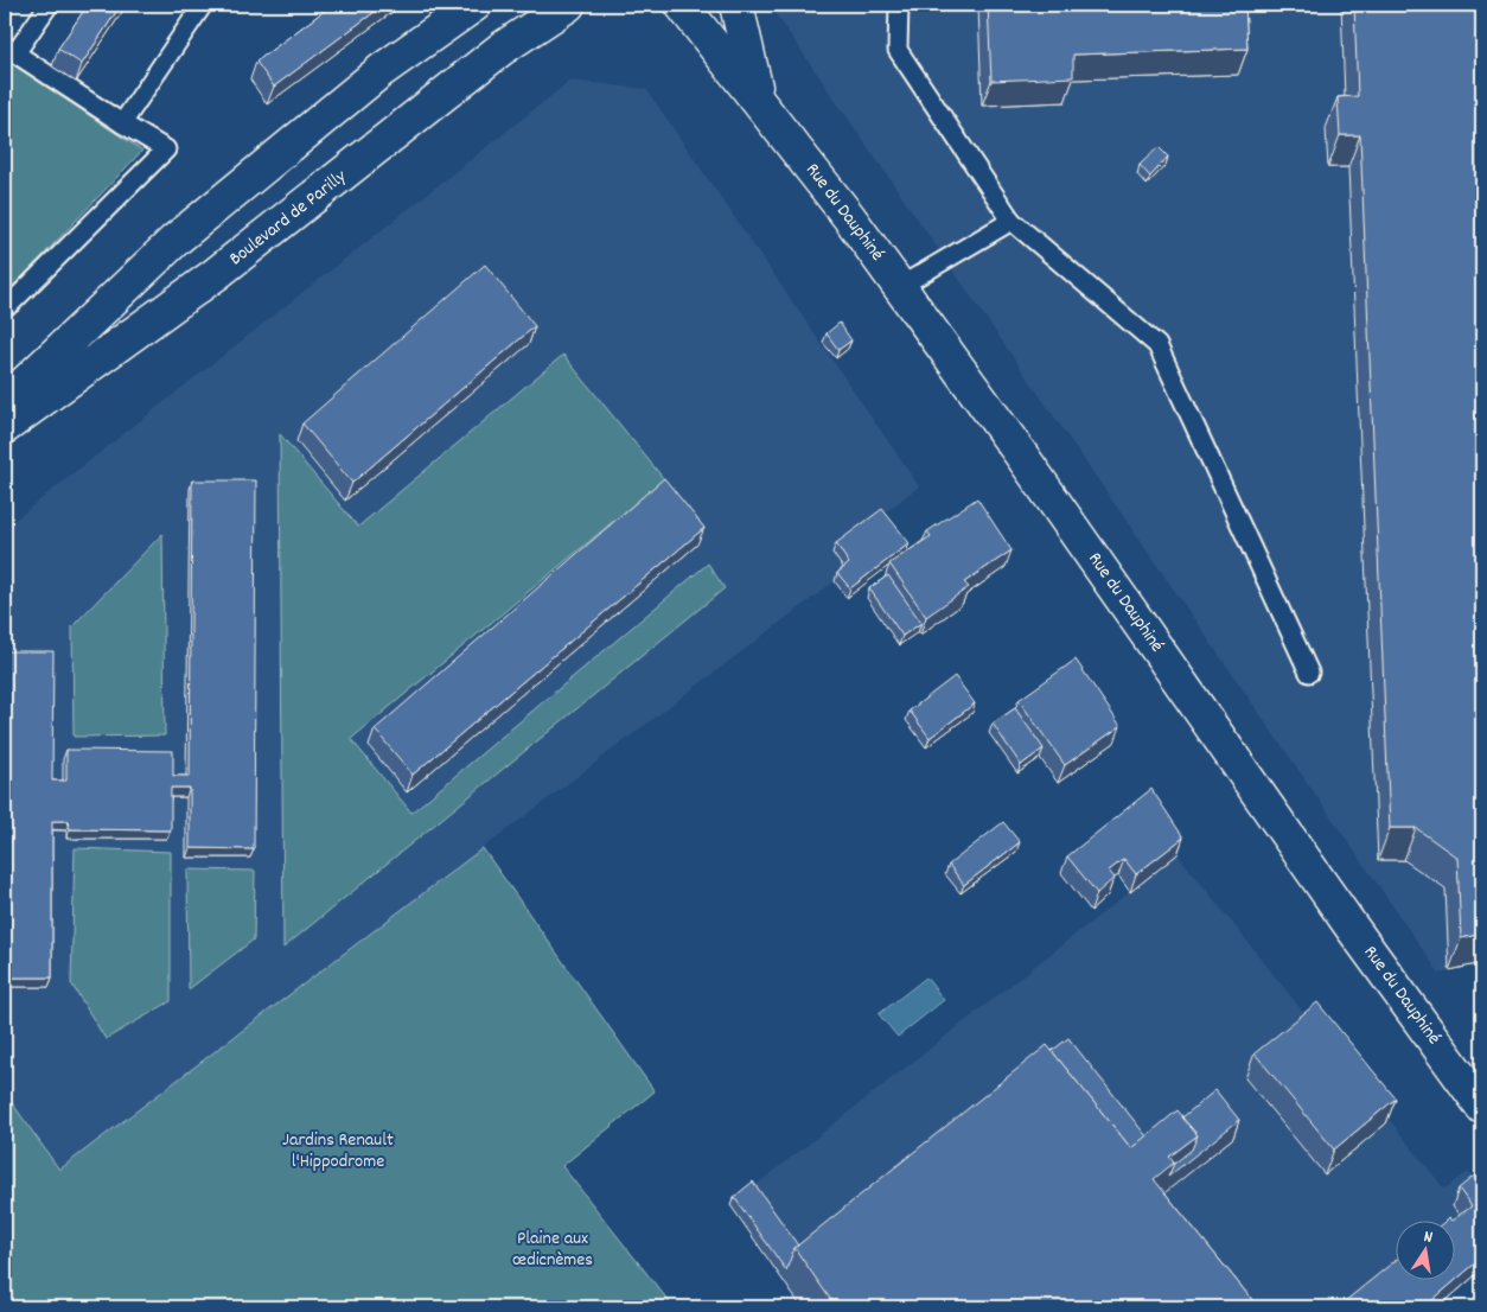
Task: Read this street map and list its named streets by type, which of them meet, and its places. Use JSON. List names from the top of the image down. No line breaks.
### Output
{"streets":{"street":["Rue du Dauphiné","Boulevard de Parilly"]},"parks":["Jardins Renault l'Hippodrome","Plaine aux œdicnèmes"],"north":"top"}
